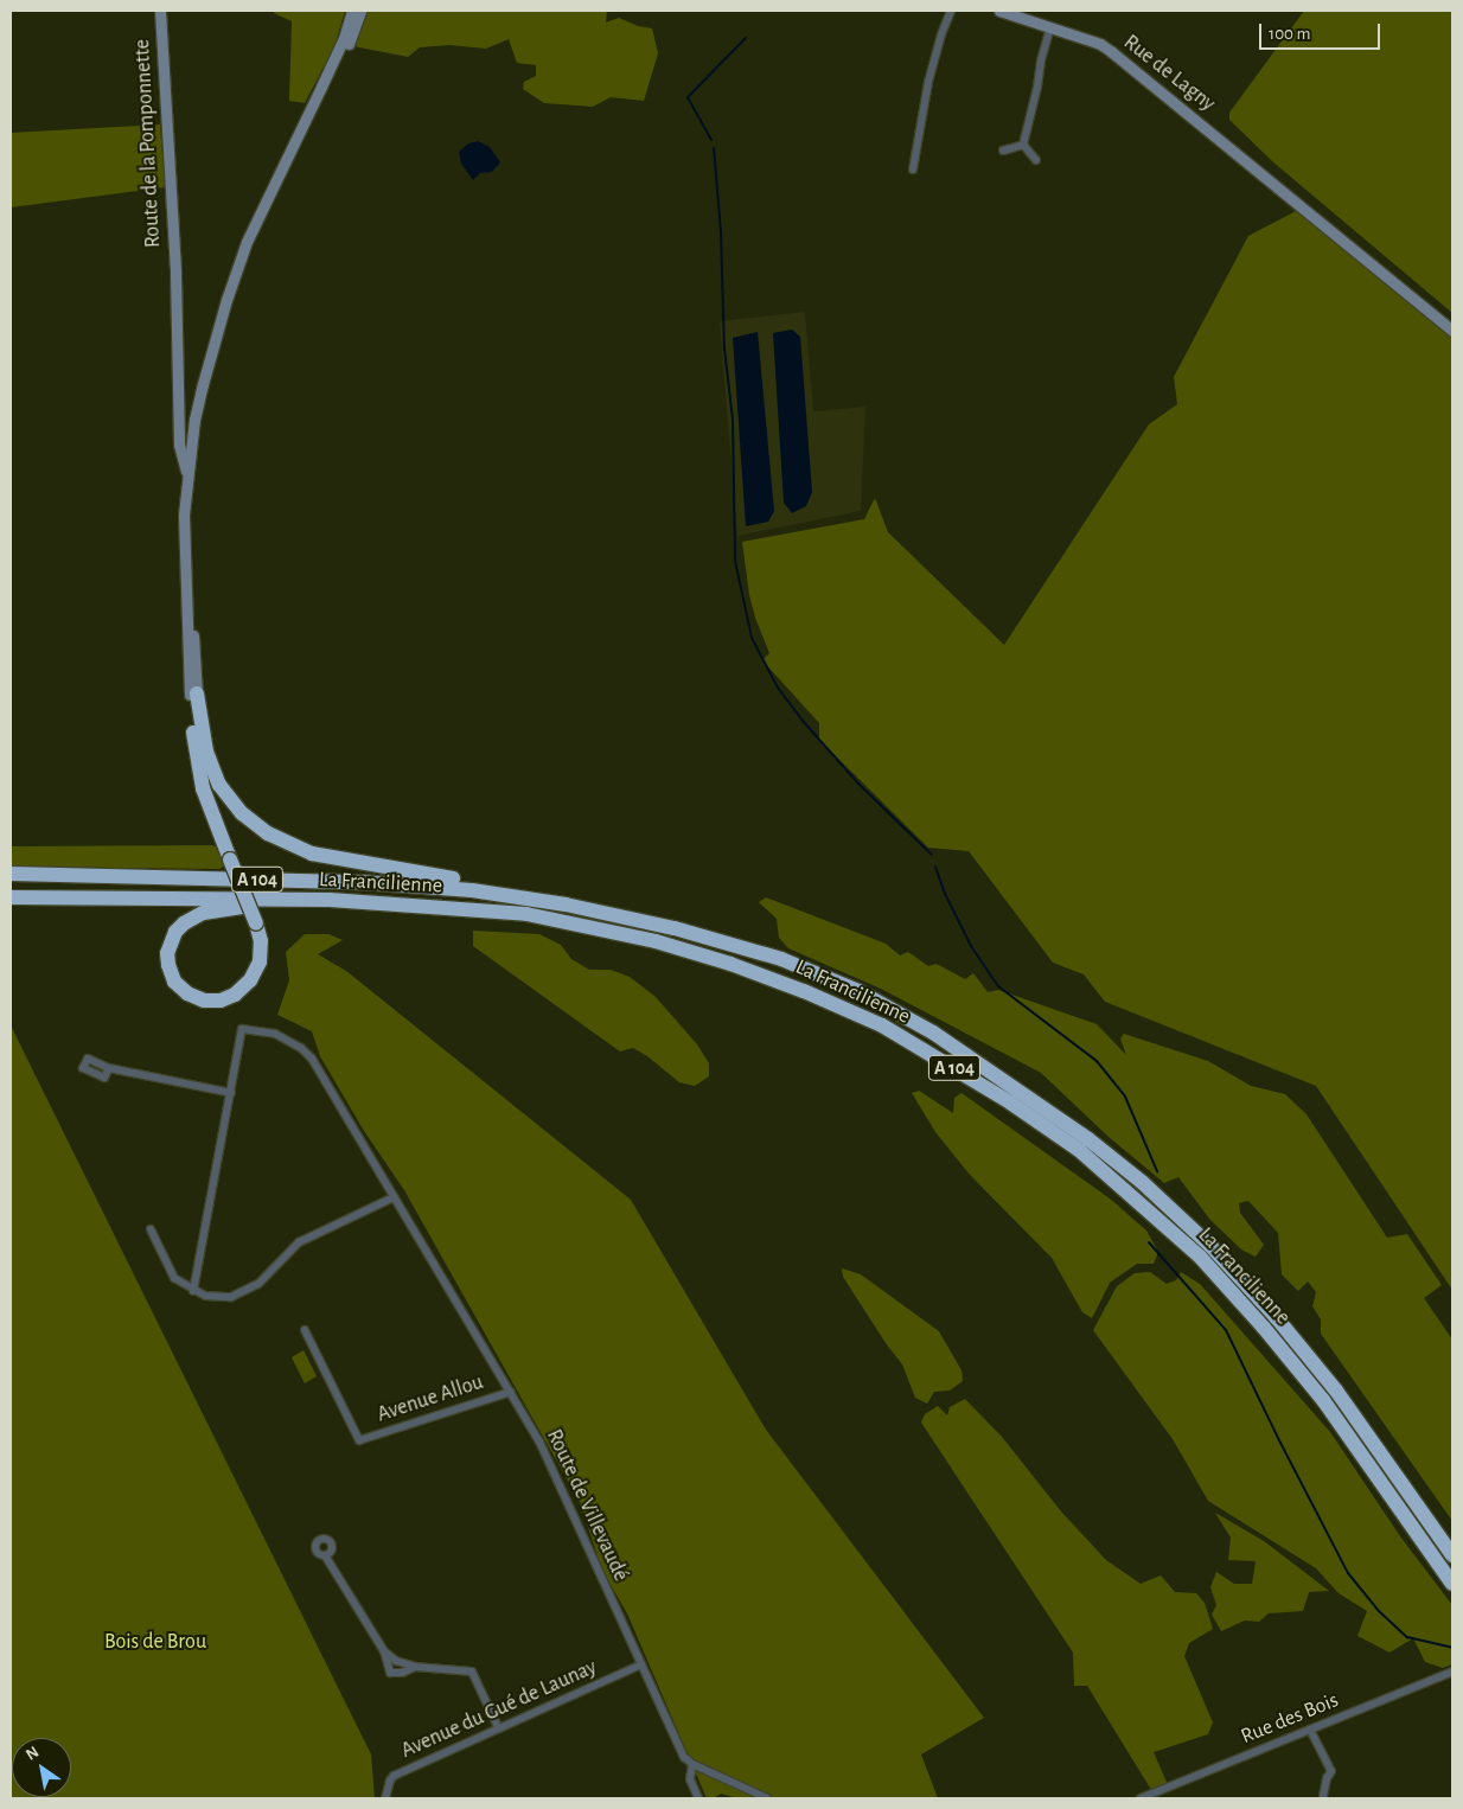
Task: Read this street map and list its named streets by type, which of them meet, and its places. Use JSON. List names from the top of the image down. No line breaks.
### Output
{"streets":{"highway":["A 104","La Francilienne"],"main road":["Rue de Lagny","Route de la Pomponnette"],"street":["Avenue Allou","Route de Villevaudé","Avenue du Gué de Launay","Rue des Bois"]},"crossings":[["Avenue Allou","Route de Villevaudé"],["Route de Villevaudé","Avenue du Gué de Launay"]],"parks":["Bois de Brou"],"scale_bar":"100 m","north":"top left"}
